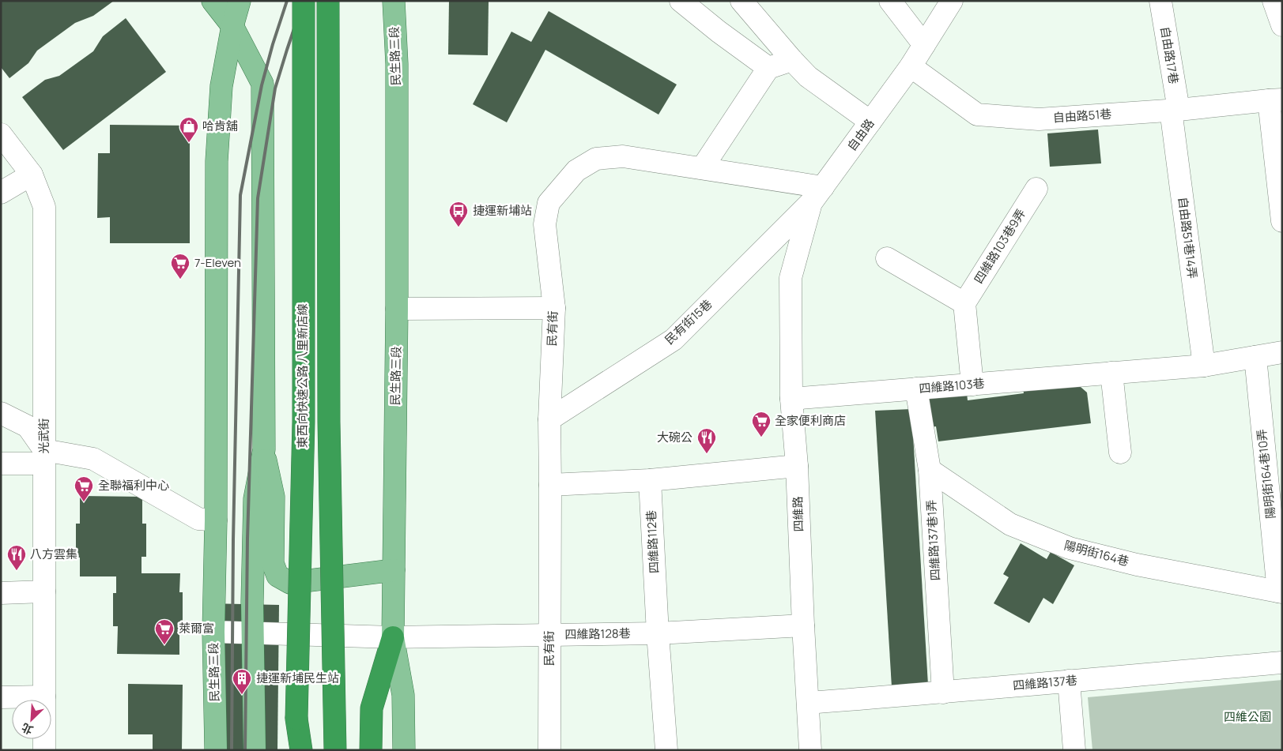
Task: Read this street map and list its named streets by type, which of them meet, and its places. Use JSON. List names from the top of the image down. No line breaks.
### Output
{"streets":{"highway":["東西向快速公路 八里新店線"],"main road":["民生路三段"],"street":["自由路17巷","自由路51巷","自由路","自由路51巷14弄","四維路103巷9弄","民有街15巷","民有街","四維路103巷","光武街","陽明街164巷10弄","四維路","四維路137巷1弄","四維路112巷","陽明街164巷","四維路128巷","四維路137巷"]},"crossings":[["自由路17巷","自由路51巷"],["自由路17巷","自由路51巷14弄"],["民生路三段","四維路128巷"],["自由路51巷","自由路"],["自由路51巷","自由路51巷14弄"],["自由路","民有街15巷"],["自由路","民有街"],["自由路","四維路"],["自由路51巷14弄","四維路103巷"],["民有街15巷","民有街"],["民有街","四維路128巷"],["四維路103巷","陽明街164巷10弄"],["四維路103巷","四維路"],["四維路103巷","四維路137巷1弄"],["陽明街164巷10弄","陽明街164巷"],["四維路","四維路128巷"],["四維路","四維路137巷"],["四維路137巷1弄","陽明街164巷"],["四維路137巷1弄","四維路137巷"],["四維路112巷","四維路128巷"]],"parks":["四維公園"],"places":{"shop":["哈肯舖"],"bus stop":["捷運新埔站"],"supermarket":["7-Eleven","全家便利商店","全聯福利中心","萊爾富"],"restaurant":["大碗公","八方雲集"],"building":["捷運新埔民生站"]},"north":"bottom left"}
